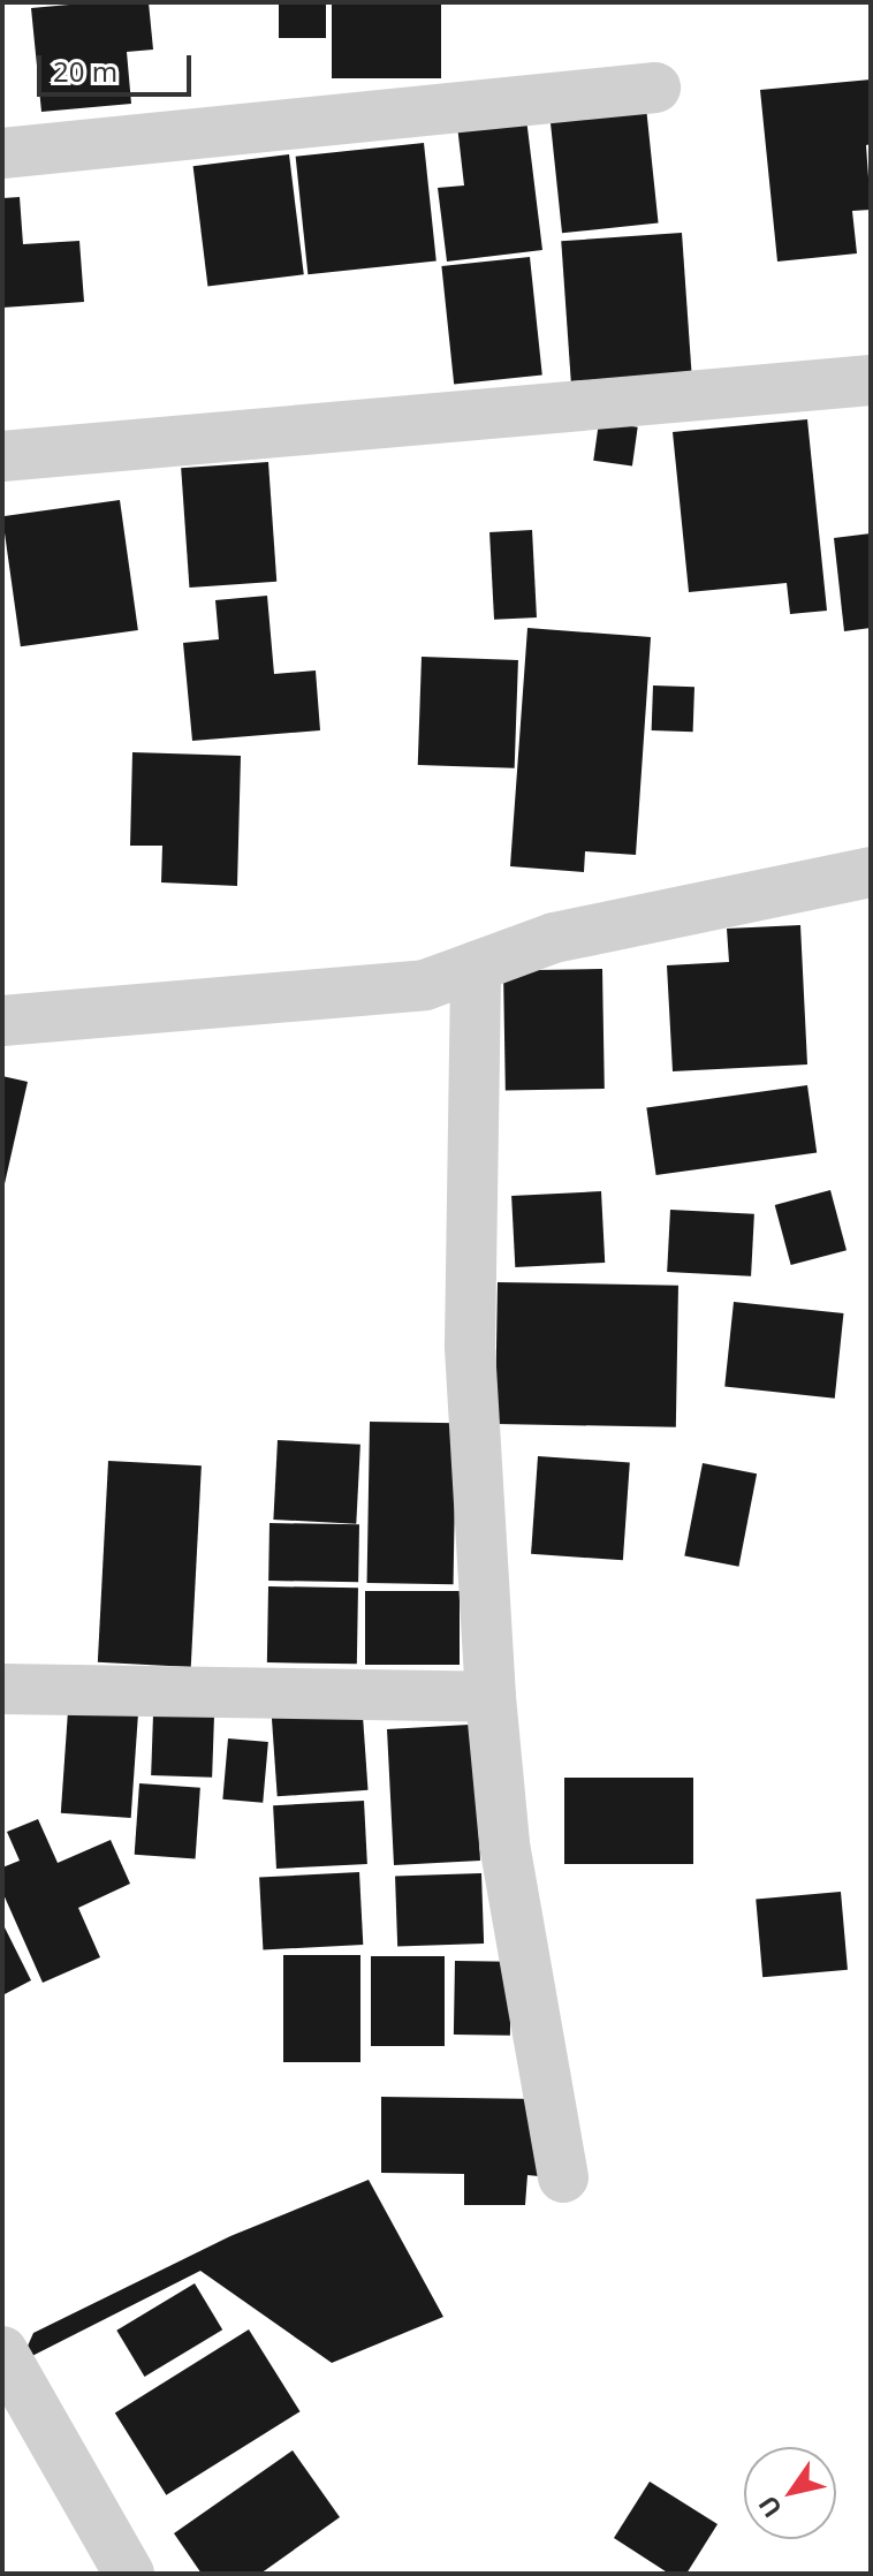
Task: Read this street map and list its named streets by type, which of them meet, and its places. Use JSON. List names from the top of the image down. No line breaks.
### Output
{"scale_bar":"20 m","north":"bottom left"}
